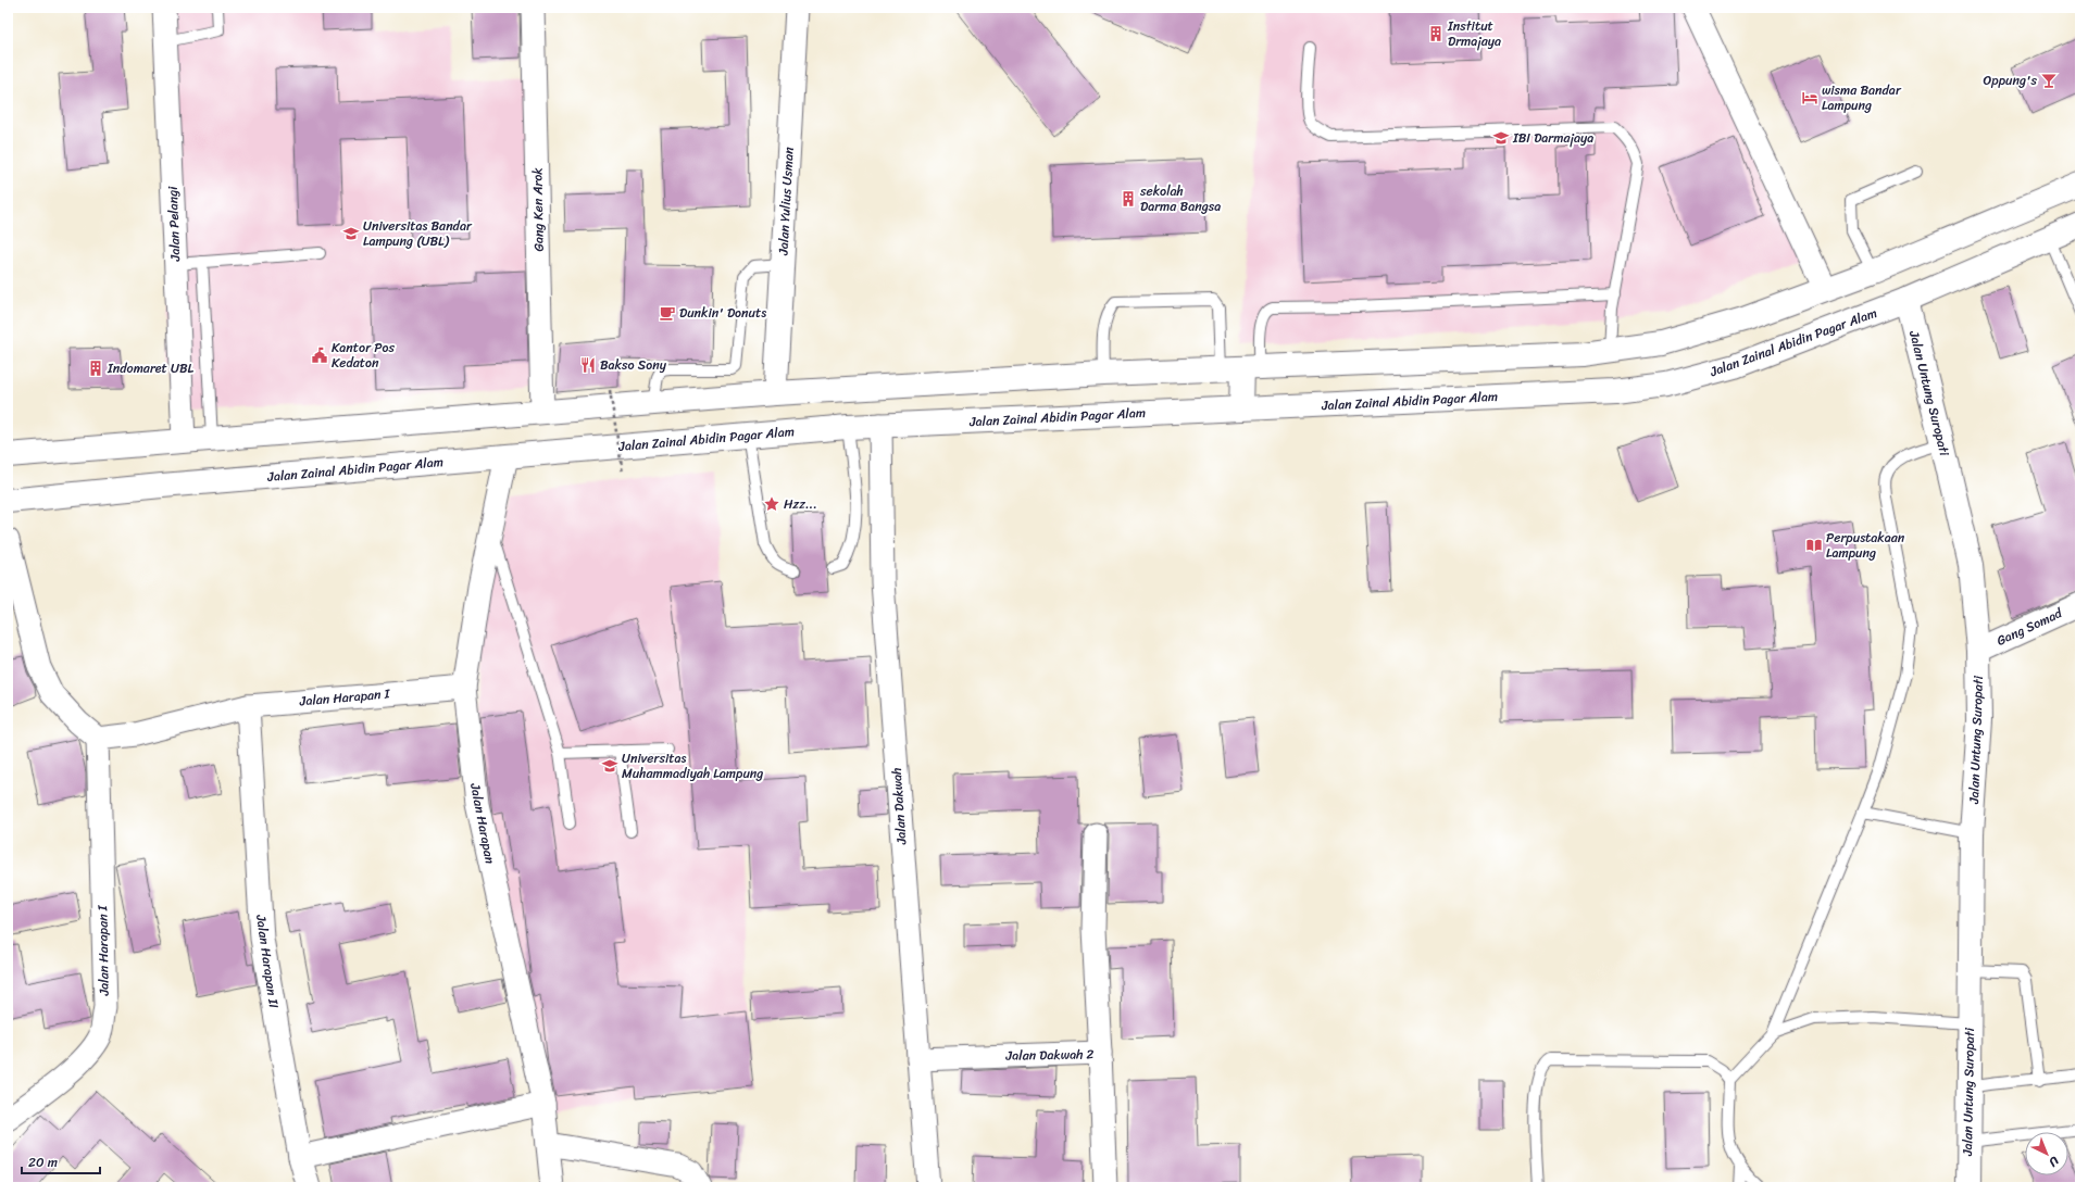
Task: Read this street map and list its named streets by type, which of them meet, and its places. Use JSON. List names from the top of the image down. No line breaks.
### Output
{"streets":{"main road":["Jalan Zainal Abidin Pagar Alam","Jalan Untung Suropati"],"street":["Jalan Yulius Usman","Gang Ken Arok","Jalan Pelangi","Gang Somad","Jalan Harapan I","Jalan Dakwah","Jalan Harapan","Jalan Harapan II","Jalan Dakwah 2"]},"crossings":[["Jalan Zainal Abidin Pagar Alam","Jalan Untung Suropati"],["Jalan Zainal Abidin Pagar Alam","Jalan Dakwah"],["Jalan Zainal Abidin Pagar Alam","Jalan Harapan"],["Jalan Untung Suropati","Gang Somad"],["Jalan Harapan I","Jalan Harapan"],["Jalan Harapan I","Jalan Harapan II"],["Jalan Dakwah","Jalan Dakwah 2"]],"places":{"building":["Institut Drmajaya","sekolah Darma Bangsa","Indomaret UBL"],"bar":["Oppung's"],"hotel":["wisma Bandar Lampung"],"school or university":["IBI Darmajaya","Universitas Bandar Lampung (UBL)","Universitas Muhammadiyah Lampung"],"cafe":["Dunkin' Donuts"],"public building":["Kantor Pos Kedaton"],"restaurant":["Bakso Sony"],"place":["Hzz..."],"library":["Perpustakaan Lampung"]},"scale_bar":"20 m","north":"bottom right"}
